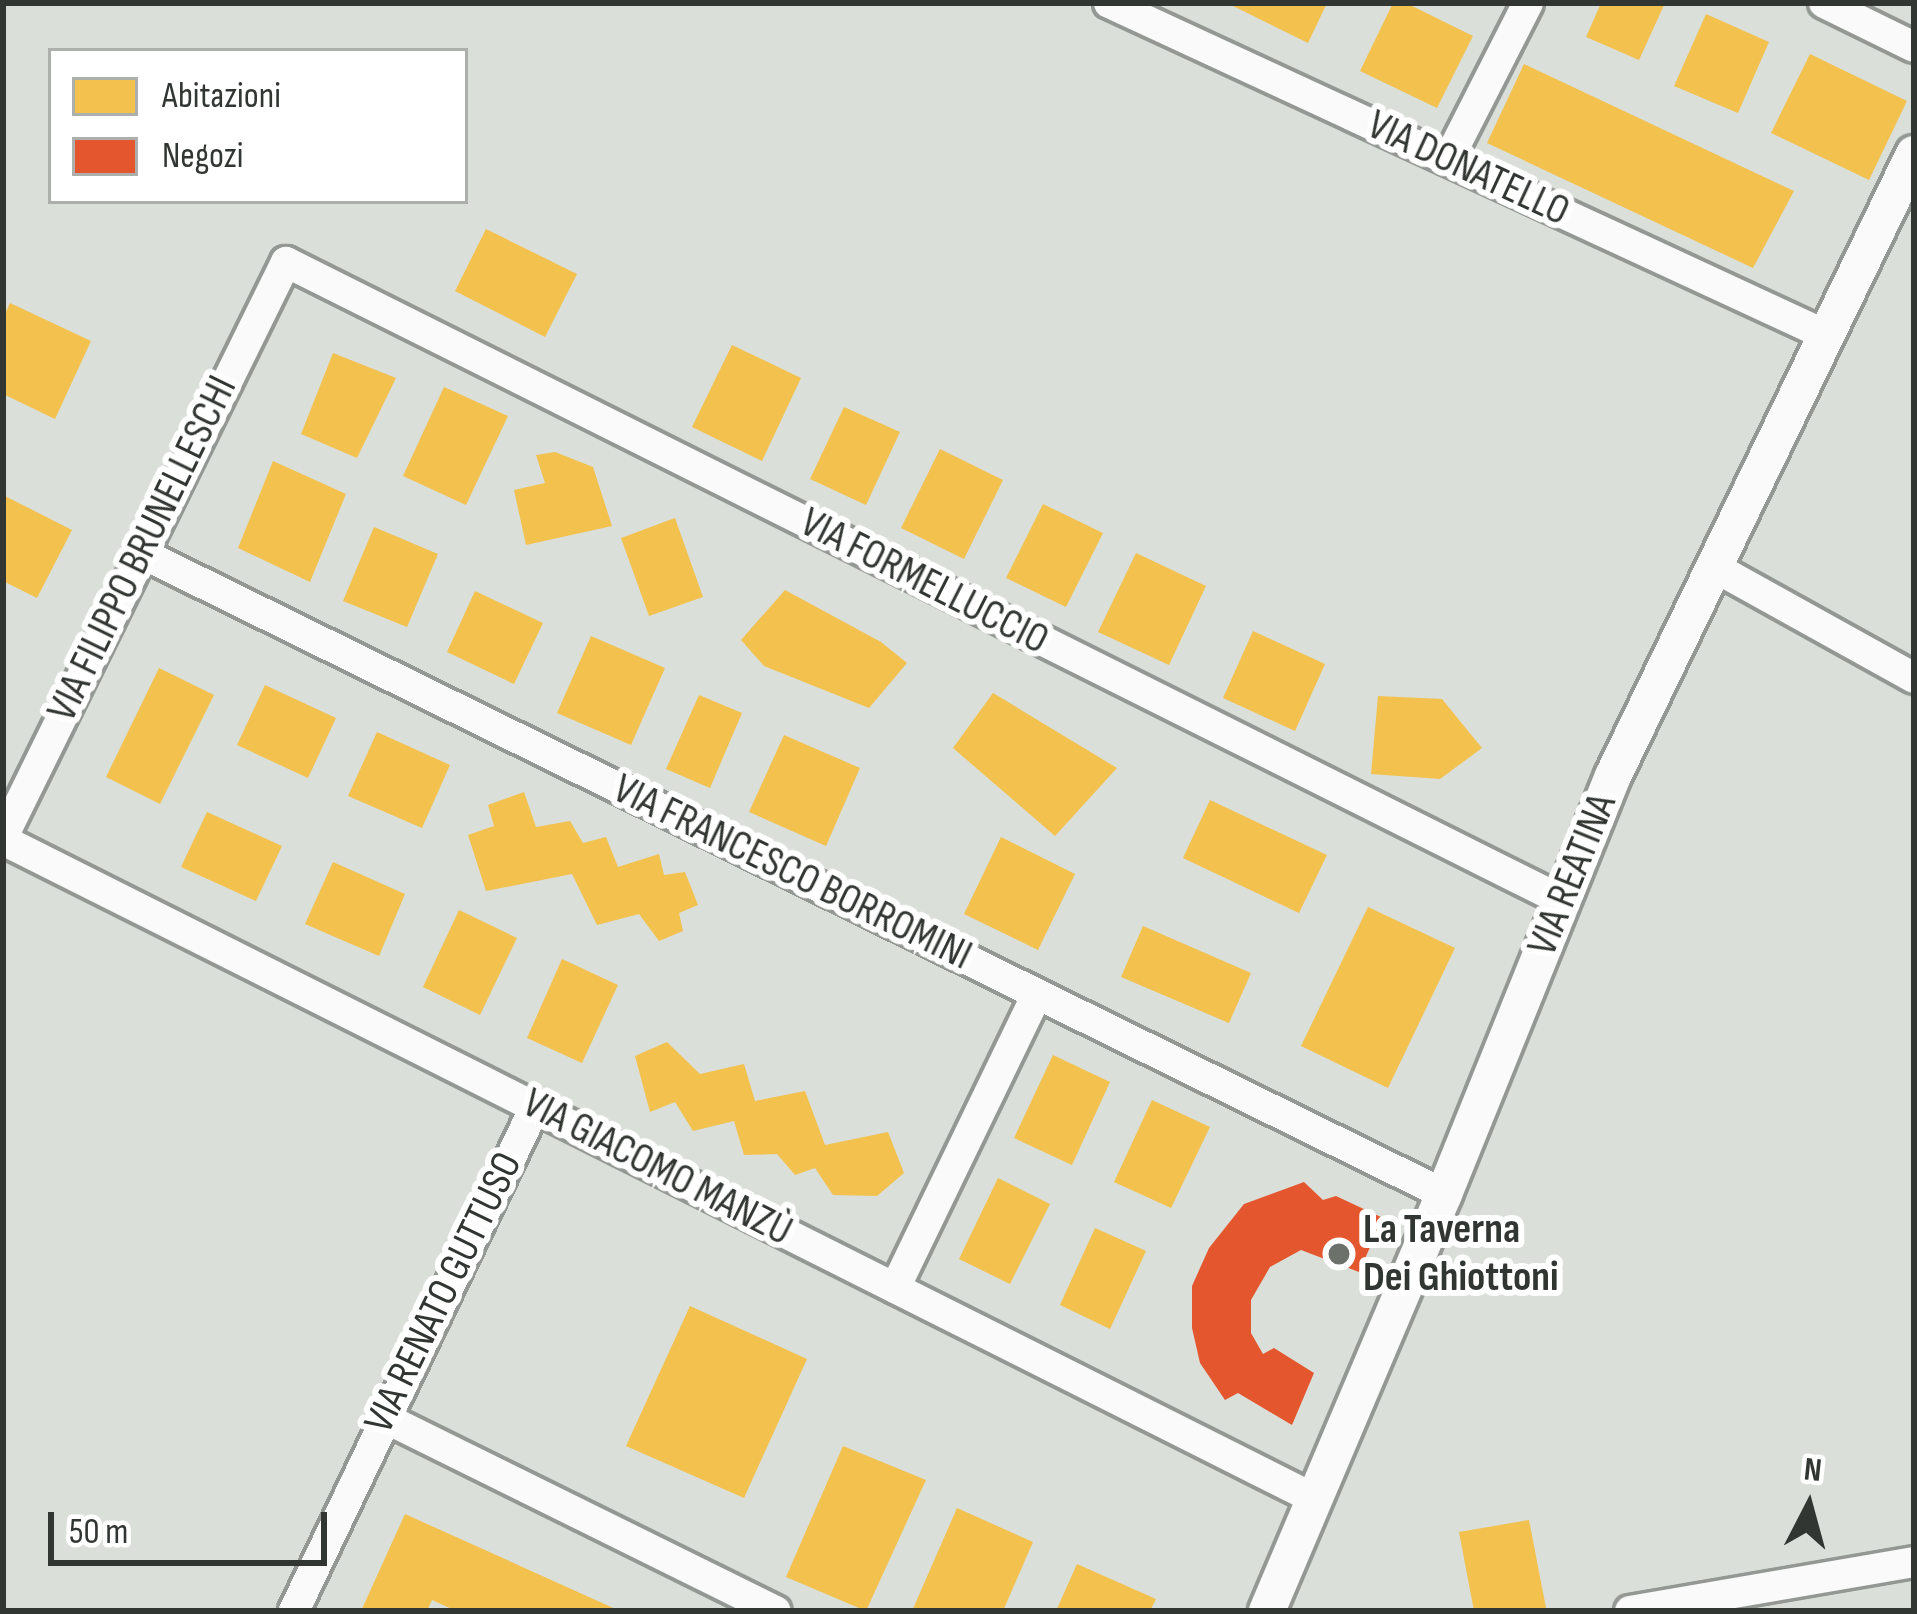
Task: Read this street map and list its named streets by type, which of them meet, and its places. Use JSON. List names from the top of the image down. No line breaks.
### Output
{"streets":{"street":["VIA DONATELLO","VIA FILIPPO BRUNELLESCHI","VIA FORMELLUCCIO","VIA FRANCESCO BORROMINI","VIA REATINA","VIA GIACOMO MANZÙ","VIA RENATO GUTTUSO"]},"crossings":[["VIA DONATELLO","VIA REATINA"],["VIA FILIPPO BRUNELLESCHI","VIA FORMELLUCCIO"],["VIA FILIPPO BRUNELLESCHI","VIA FRANCESCO BORROMINI"],["VIA FILIPPO BRUNELLESCHI","VIA GIACOMO MANZÙ"],["VIA FORMELLUCCIO","VIA REATINA"],["VIA FRANCESCO BORROMINI","VIA REATINA"],["VIA REATINA","VIA GIACOMO MANZÙ"],["VIA GIACOMO MANZÙ","VIA RENATO GUTTUSO"]],"places":["La Taverna Dei Ghiottoni"],"legend":["Abitazioni","Negozi"],"scale_bar":"50 m","north":"top"}
